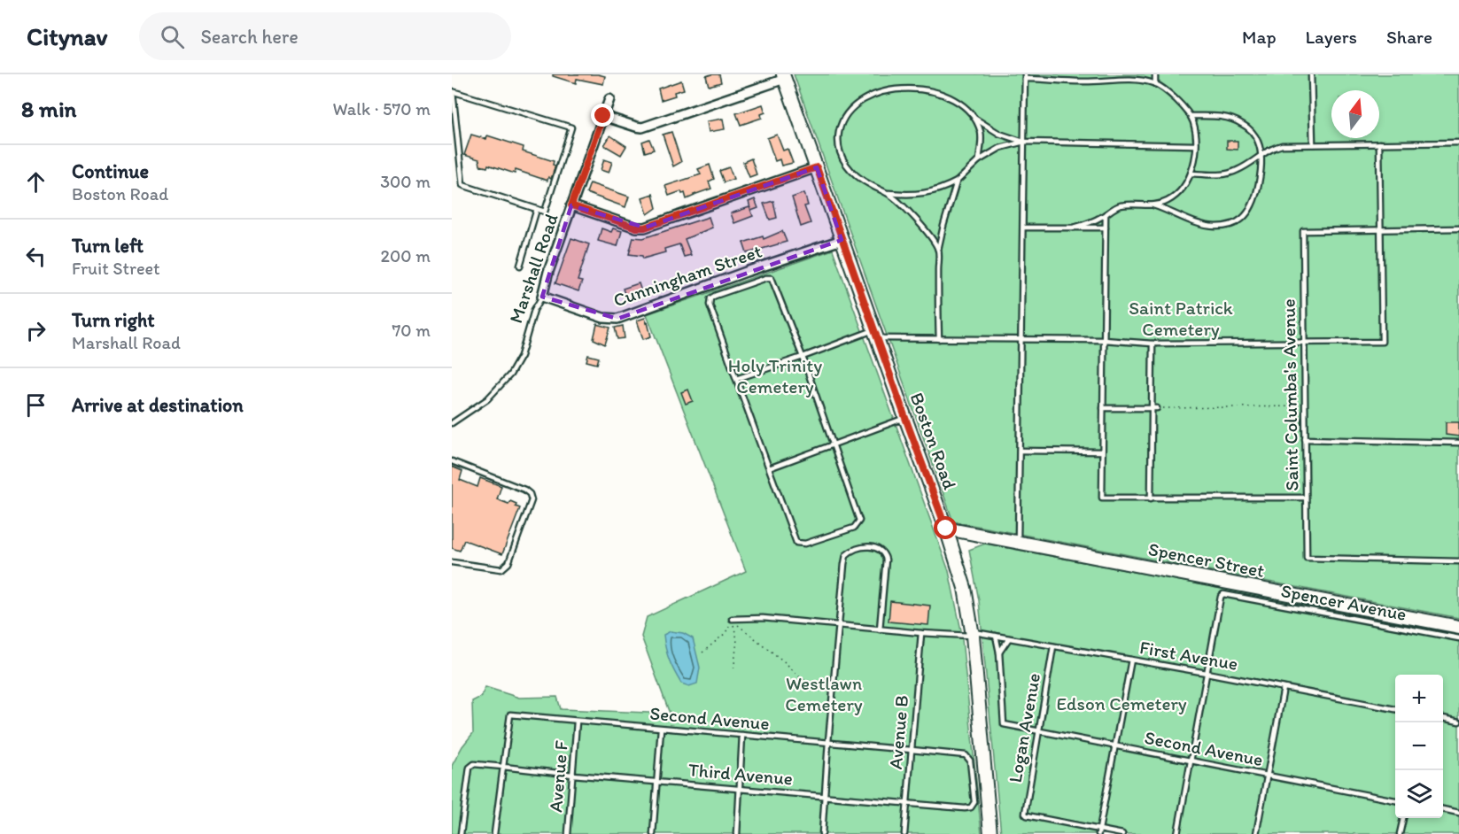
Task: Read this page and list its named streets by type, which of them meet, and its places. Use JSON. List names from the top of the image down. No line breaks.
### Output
{"streets":{"main road":["Boston Road","Spencer Street"],"street":["Marshall Road","Cunningham Street"],"lane":["Saint Columba's Avenue","Spencer Avenue","First Avenue","Second Avenue","Logan Avenue","Avenue B","Third Avenue","Avenue F"]},"crossings":[["Marshall Road","Cunningham Street"],["Cunningham Street","Boston Road"],["Boston Road","Spencer Street"],["Boston Road","First Avenue"],["Spencer Avenue","First Avenue"],["First Avenue","Logan Avenue"],["First Avenue","Avenue B"],["Second Avenue","Logan Avenue"],["Second Avenue","Avenue B"],["Second Avenue","Third Avenue"],["Second Avenue","Avenue F"],["Avenue B","Third Avenue"],["Third Avenue","Avenue F"]],"parks":["Saint Patrick Cemetery","Holy Trinity Cemetery","Westlawn Cemetery","Edson Cemetery"],"north":"top","page":{"header":"Citynav","search":"Search here","nav":["Map","Layers","Share"],"heading":["8 min","Walk · 570 m"],"list":[["Continue","Boston Road","300 m"],["Turn left","Fruit Street","200 m"],["Turn right","Marshall Road","70 m"],"Arrive at destination"],"map_buttons":["+","−"]}}
